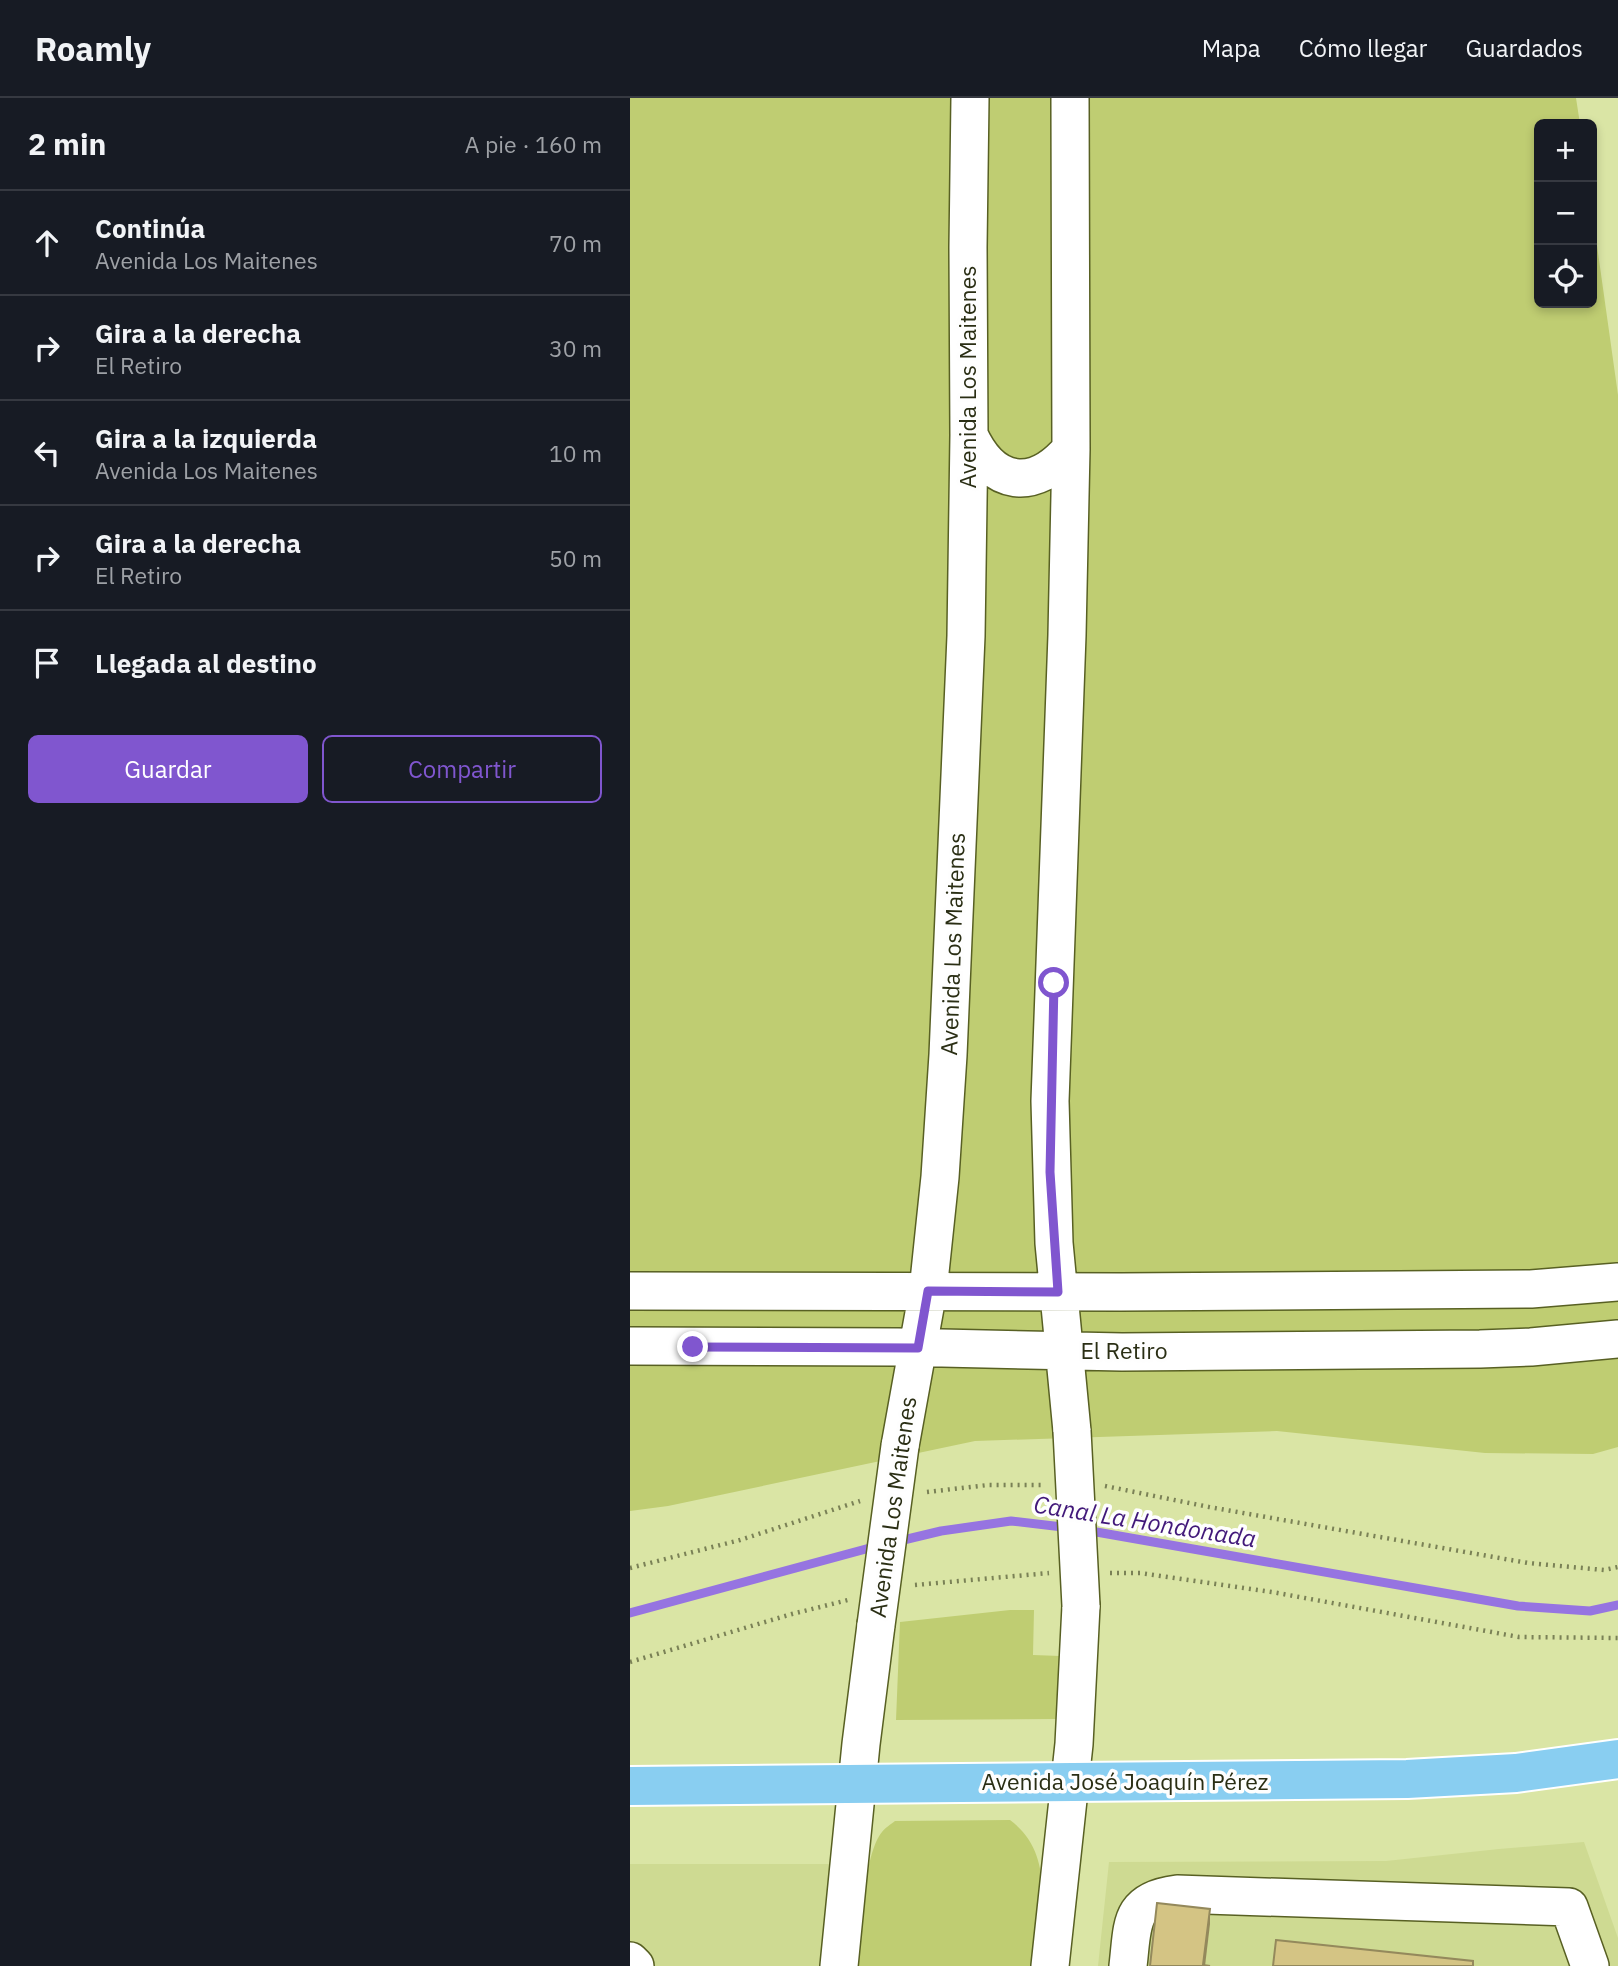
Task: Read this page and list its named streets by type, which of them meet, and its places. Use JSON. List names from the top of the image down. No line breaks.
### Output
{"streets":{"main road":["Avenida José Joaquín Pérez"],"street":["Avenida Los Maitenes","El Retiro"]},"crossings":[["Avenida Los Maitenes","El Retiro"],["Avenida Los Maitenes","Avenida José Joaquín Pérez"]],"water":["Canal La Hondonada"],"page":{"header":"Roamly","nav":["Mapa","Cómo llegar","Guardados"],"heading":["2 min","A pie · 160 m"],"map_buttons":["+","−"],"list":[["Continúa","Avenida Los Maitenes","70 m"],["Gira a la derecha","El Retiro","30 m"],["Gira a la izquierda","Avenida Los Maitenes","10 m"],["Gira a la derecha","El Retiro","50 m"],"Llegada al destino"],"buttons":["Guardar","Compartir"]}}
